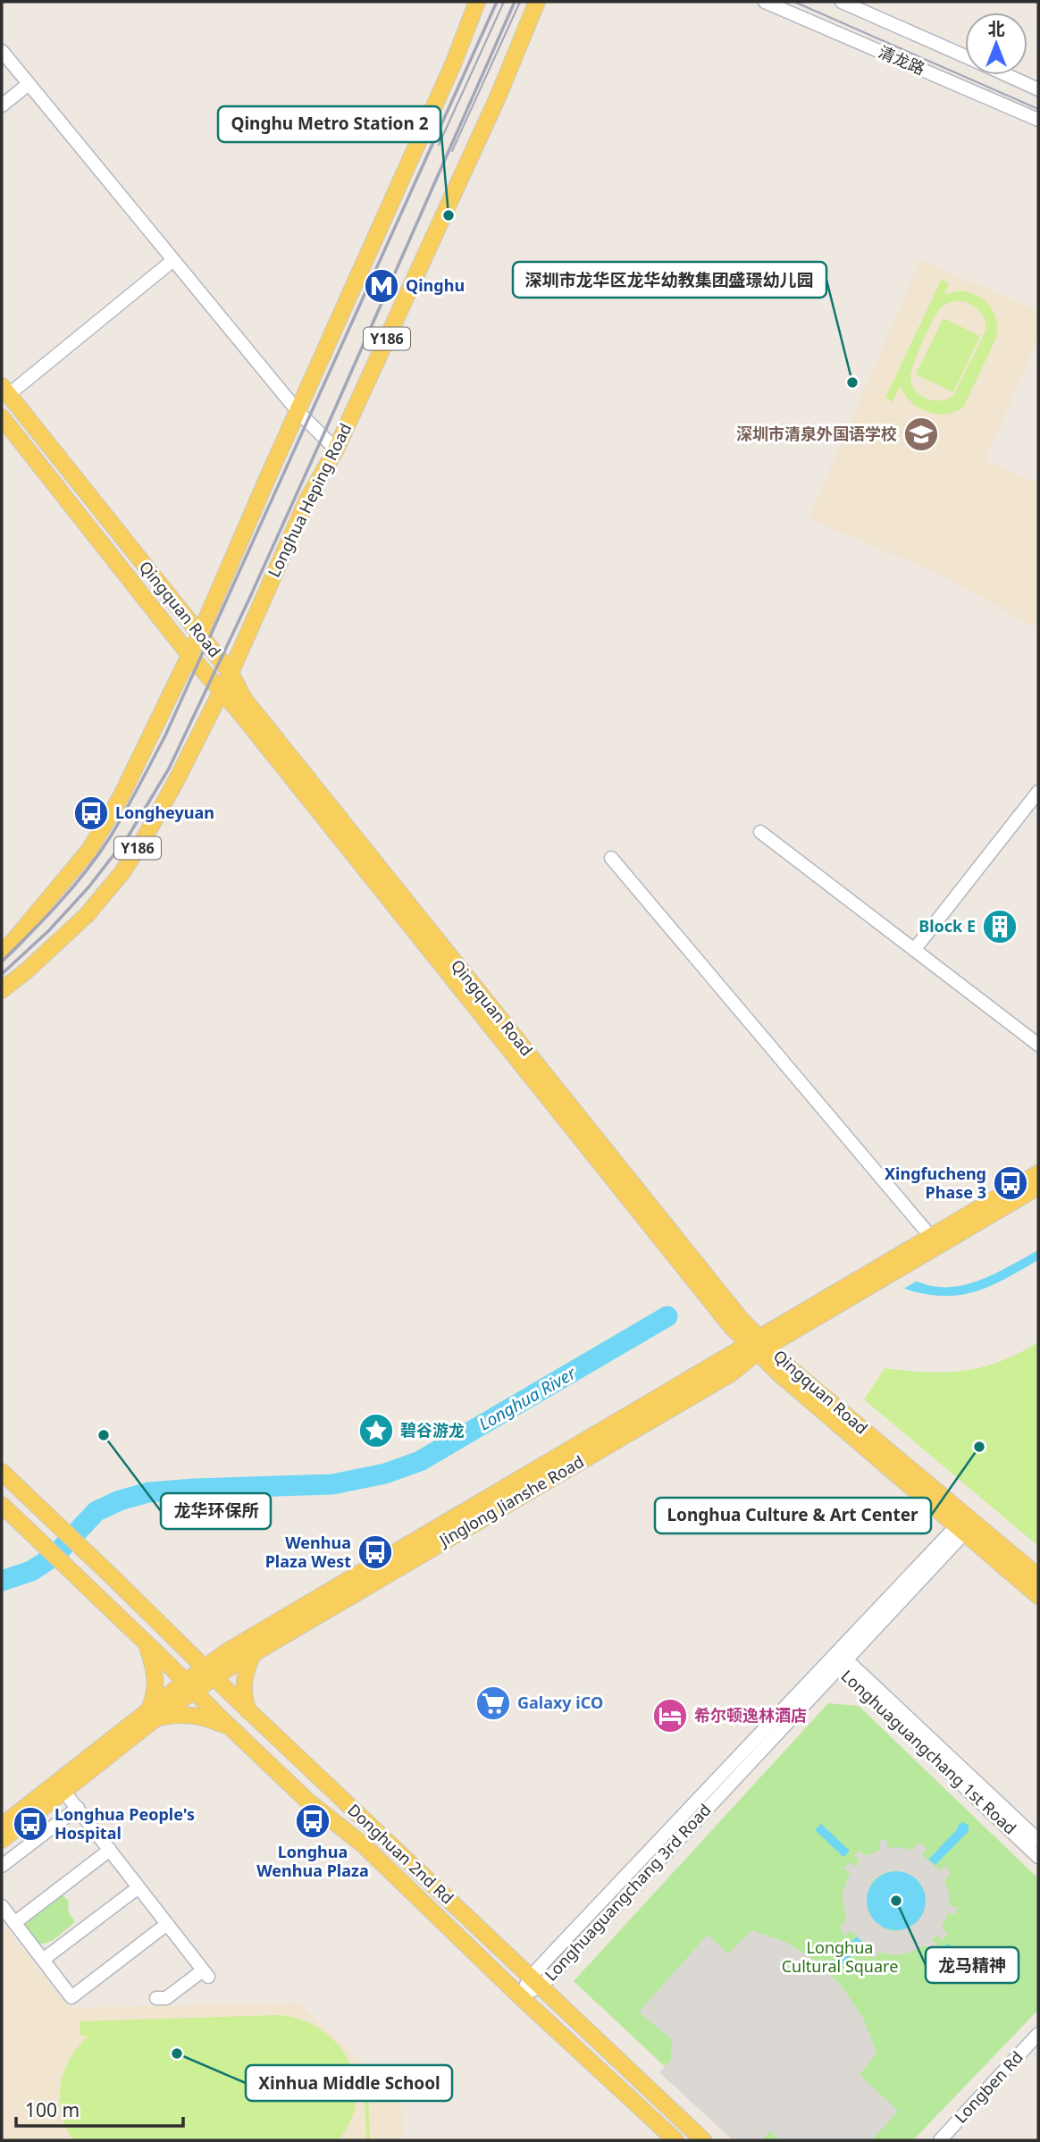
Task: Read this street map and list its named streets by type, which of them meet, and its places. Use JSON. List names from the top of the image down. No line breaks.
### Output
{"streets":{"main road":["Y186","Longhua Heping Road","Qingquan Road","Jinglong Jianshe Road","Donghuan 2nd Rd"],"street":["清龙路","Longhuaguangchang 1st Road","Longhuaguangchang 3rd Road","Longben Rd"]},"crossings":[["Y186","Qingquan Road"],["Longhua Heping Road","Qingquan Road"],["Qingquan Road","Jinglong Jianshe Road"],["Qingquan Road","Longhuaguangchang 3rd Road"],["Jinglong Jianshe Road","Donghuan 2nd Rd"],["Longhuaguangchang 1st Road","Longhuaguangchang 3rd Road"],["Donghuan 2nd Rd","Longhuaguangchang 3rd Road"]],"water":["Longhua River"],"parks":["Longhua Cultural Square"],"places":{"other":["Qinghu Metro Station 2","深圳市龙华区龙华幼教集团盛璟幼儿园","龙华环保所","Longhua Culture & Art Center","龙马精神","Xinhua Middle School"],"metro station":["Qinghu"],"school or university":["深圳市清泉外国语学校"],"bus stop":["Longheyuan","Xingfucheng Phase 3","Wenhua Plaza West","Longhua Wenhua Plaza","Longhua People's Hospital"],"building":["Block E"],"place":["碧谷游龙"],"supermarket":["Galaxy iCO"],"hotel":["希尔顿逸林酒店"]},"scale_bar":"100 m","north":"top"}
